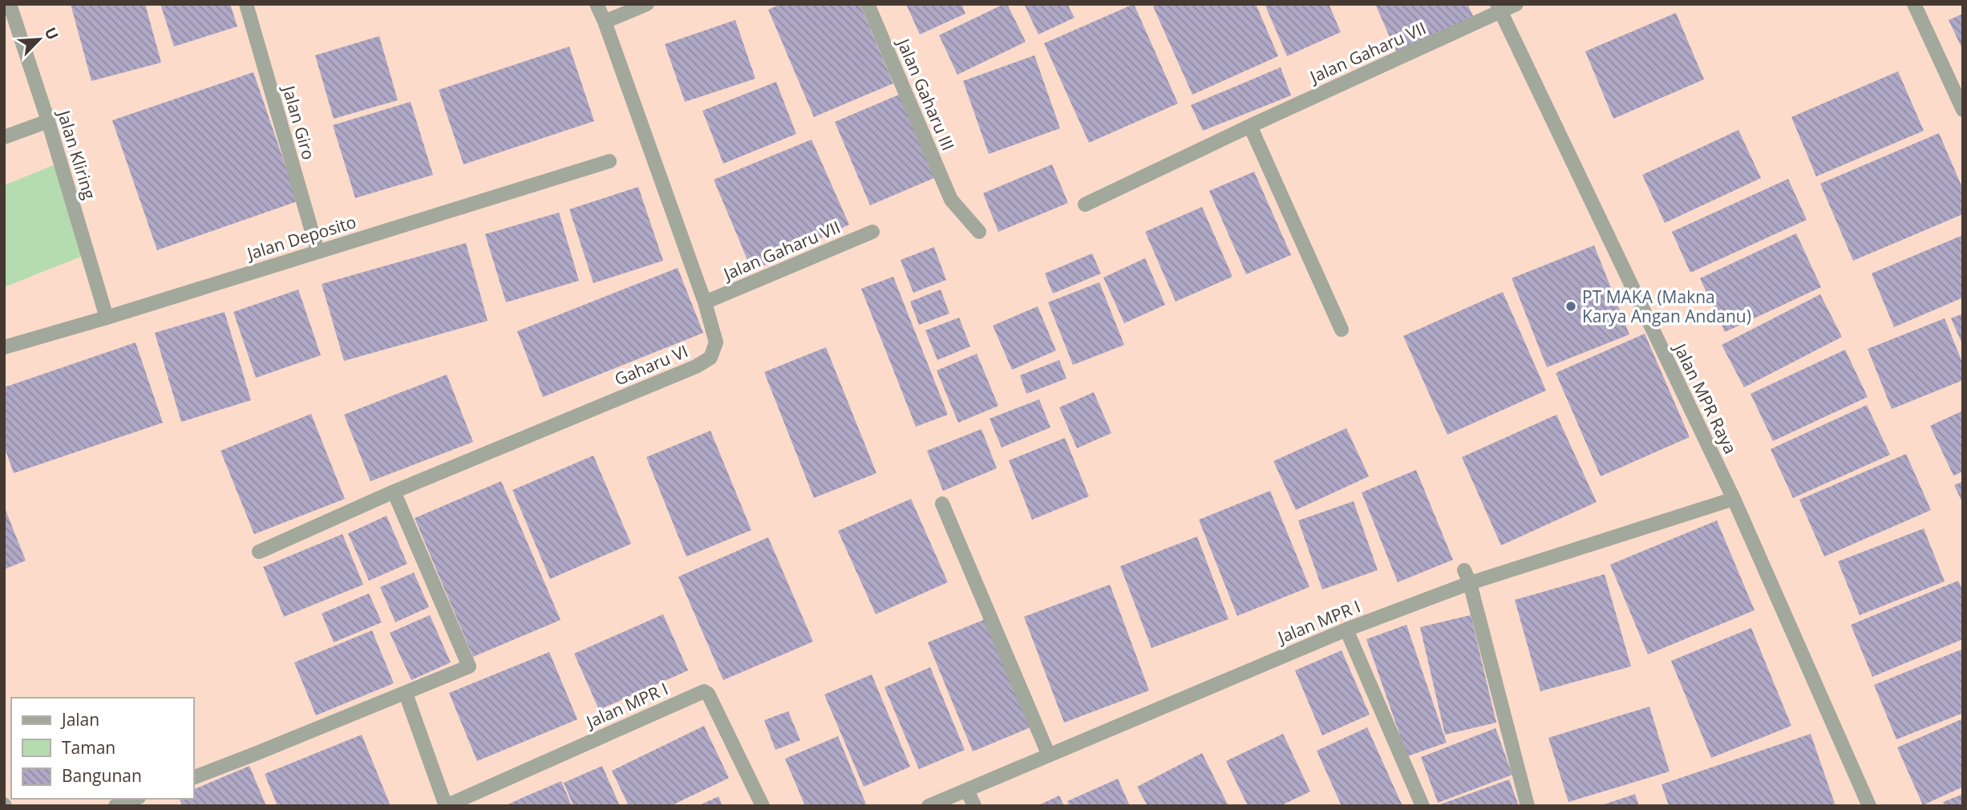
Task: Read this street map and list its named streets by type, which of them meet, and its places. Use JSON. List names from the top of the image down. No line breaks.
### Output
{"streets":{"street":["Jalan Gaharu VII","Jalan Gaharu III","Jalan Giro","Jalan Kliring","Jalan Deposito","Gaharu VI","Jalan MPR Raya","Jalan MPR I"]},"crossings":[["Jalan Gaharu VII","Gaharu VI"],["Jalan Gaharu VII","Jalan MPR Raya"],["Jalan Giro","Jalan Deposito"],["Jalan Kliring","Jalan Deposito"],["Jalan MPR Raya","Jalan MPR I"]],"places":["PT MAKA (Makna Karya Angan Andanu)"],"legend":["Jalan","Taman","Bangunan"],"north":"top right"}
